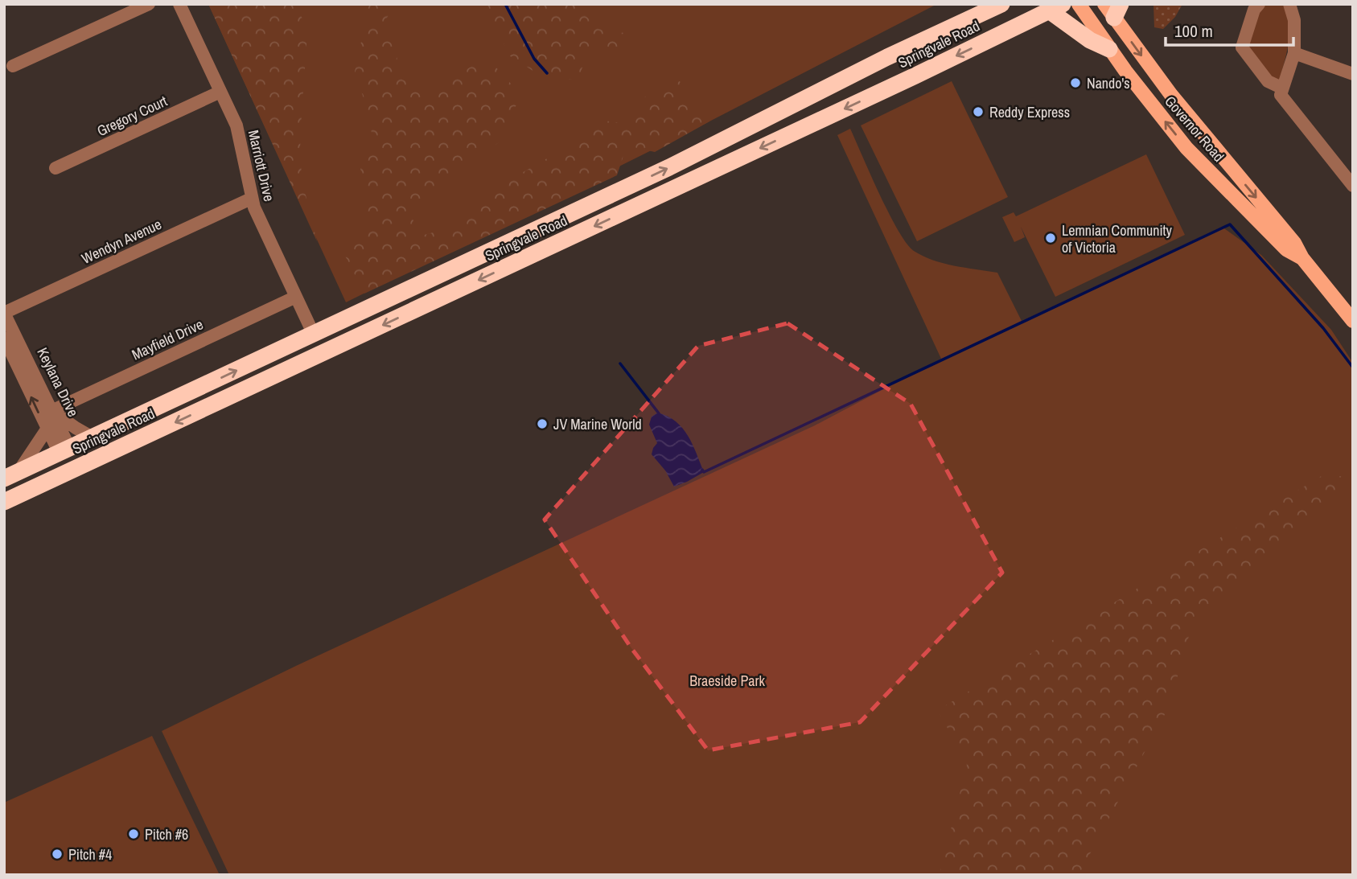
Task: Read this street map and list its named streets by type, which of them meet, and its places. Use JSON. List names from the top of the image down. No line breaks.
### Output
{"streets":{"highway":["Springvale Road","Keylana Drive"],"main road":["Governor Road"],"street":["Gregory Court","Marriott Drive","Wendyn Avenue","Mayfield Drive"]},"crossings":[["Springvale Road","Marriott Drive"],["Springvale Road","Keylana Drive"],["Gregory Court","Marriott Drive"],["Marriott Drive","Wendyn Avenue"],["Marriott Drive","Mayfield Drive"],["Wendyn Avenue","Keylana Drive"],["Mayfield Drive","Keylana Drive"]],"parks":["Braeside Park"],"places":["Nando's","Reddy Express","Lemnian Community of Victoria","JV Marine World","Pitch #6","Pitch #4"],"scale_bar":"100 m"}
